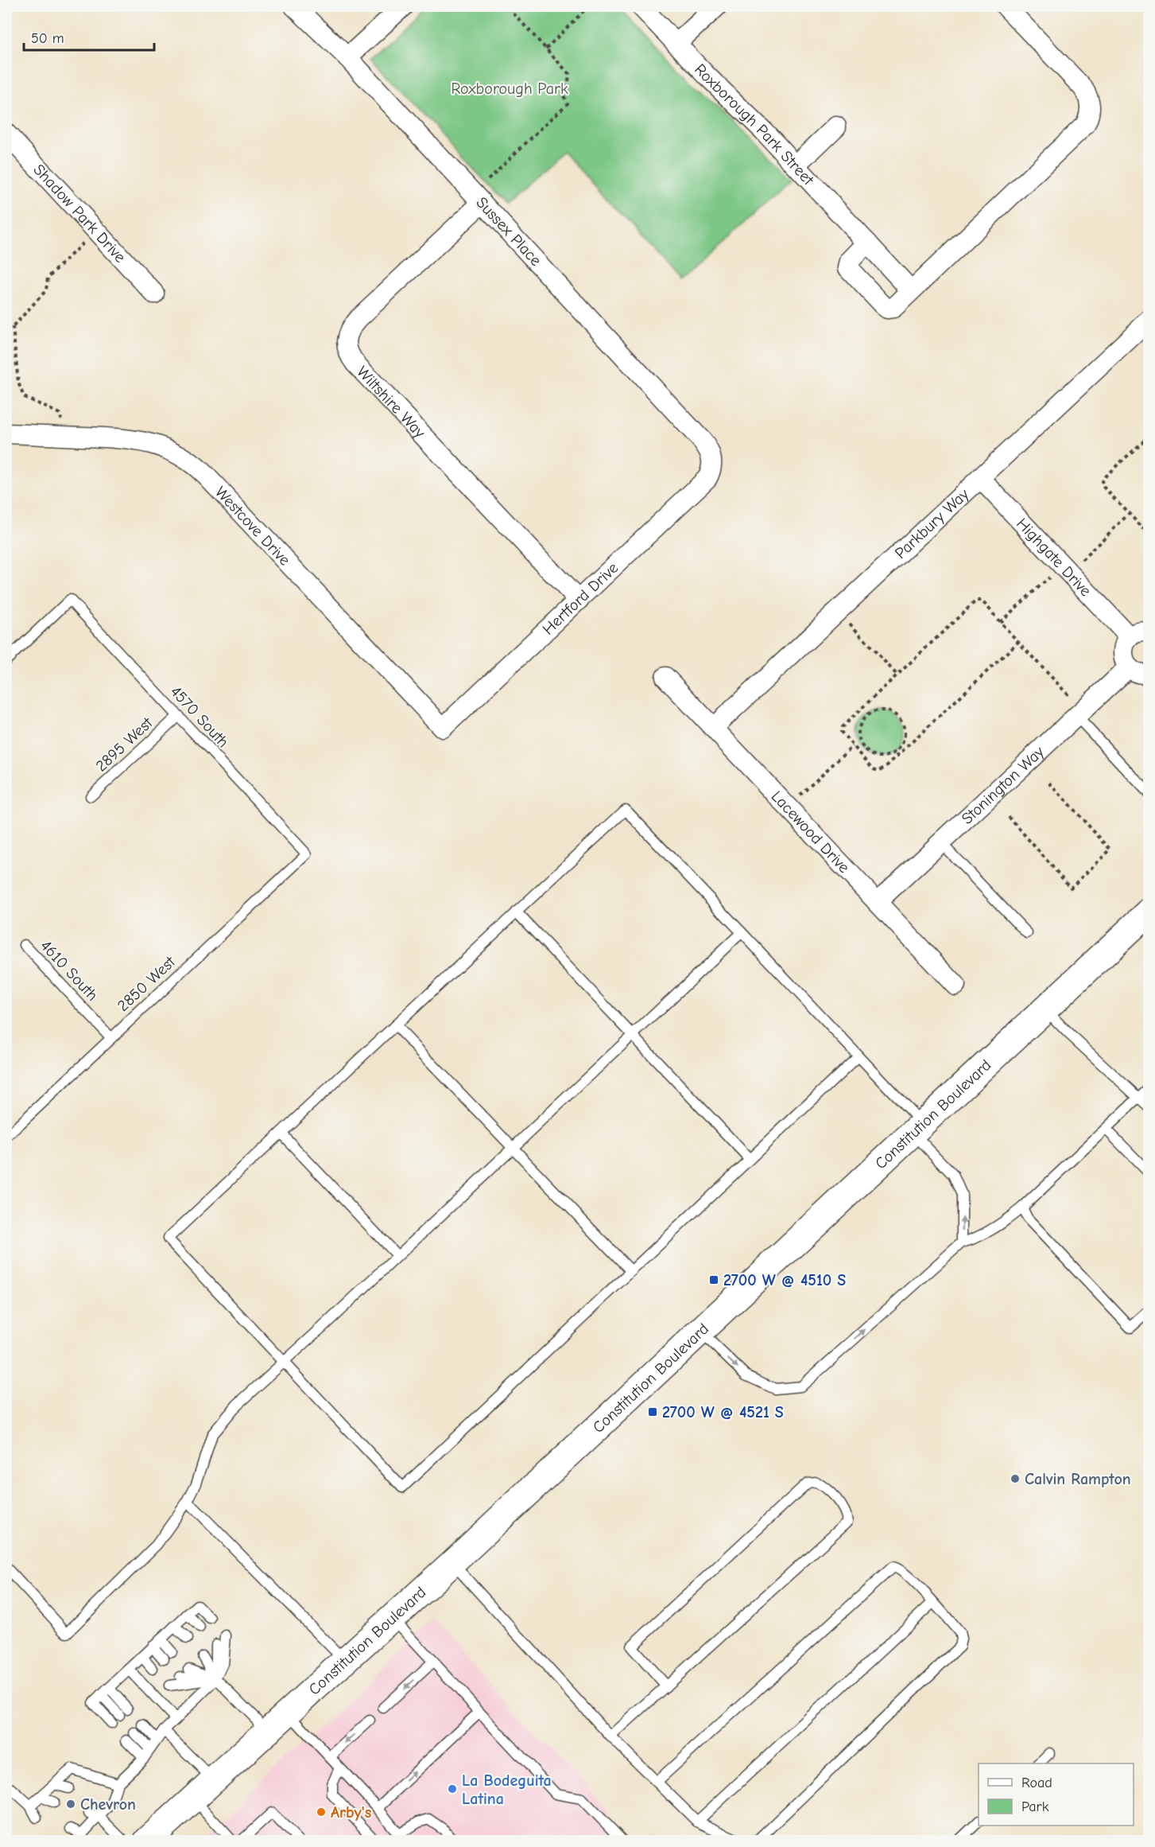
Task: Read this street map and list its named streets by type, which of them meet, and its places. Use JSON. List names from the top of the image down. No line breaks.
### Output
{"streets":{"main road":["Constitution Boulevard"],"street":["Roxborough Park Street","Shadow Park Drive","Sussex Place","Wiltshire Way","Parkbury Way","Westcove Drive","Highgate Drive","Hertford Drive","Stonington Way","Lacewood Drive"],"lane":["4570 South","2895 West","4610 South","2850 West"]},"crossings":[["Sussex Place","Wiltshire Way"],["Sussex Place","Hertford Drive"],["Wiltshire Way","Hertford Drive"],["Parkbury Way","Highgate Drive"],["Parkbury Way","Lacewood Drive"],["Westcove Drive","Hertford Drive"],["4570 South","2895 West"],["4570 South","2850 West"],["Stonington Way","Lacewood Drive"],["4610 South","2850 West"]],"parks":["Roxborough Park"],"places":{"transit":["2700 W @ 4510 S","2700 W @ 4521 S"],"other":["Calvin Rampton","La Bodeguita Latina","Chevron","Arby's"]},"legend":["Road","Park"],"scale_bar":"50 m"}
